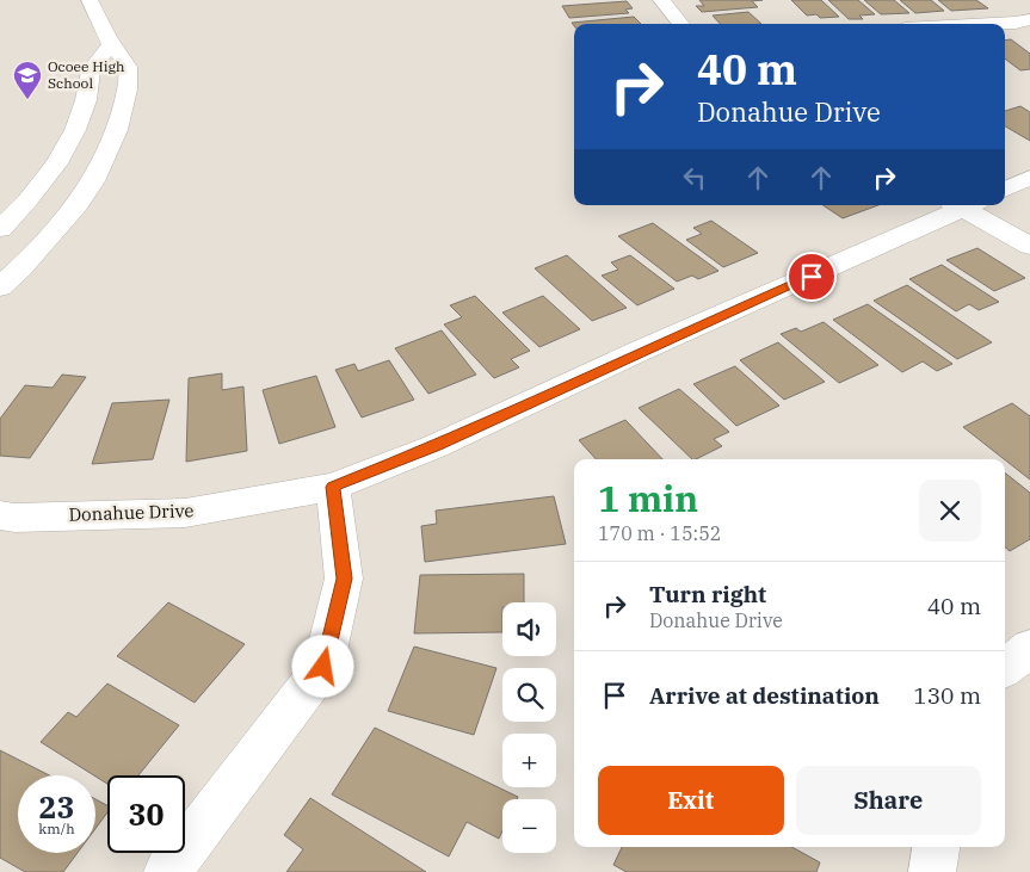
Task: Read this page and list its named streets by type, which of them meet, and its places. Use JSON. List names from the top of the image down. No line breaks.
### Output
{"streets":{"street":["Donahue Drive"]},"places":{"school or university":["Ocoee High School"]},"page":{"turn":["40 m","Donahue Drive"],"heading":["1 min","170 m · 15:52"],"list":[{"name":"Turn right","note":"Donahue Drive","value":"40 m"},{"name":"Arrive at destination","value":"130 m"}],"map_buttons":["+","−"],"buttons":["Exit","Share"],"speed":"23 km/h","limit":"30"}}
